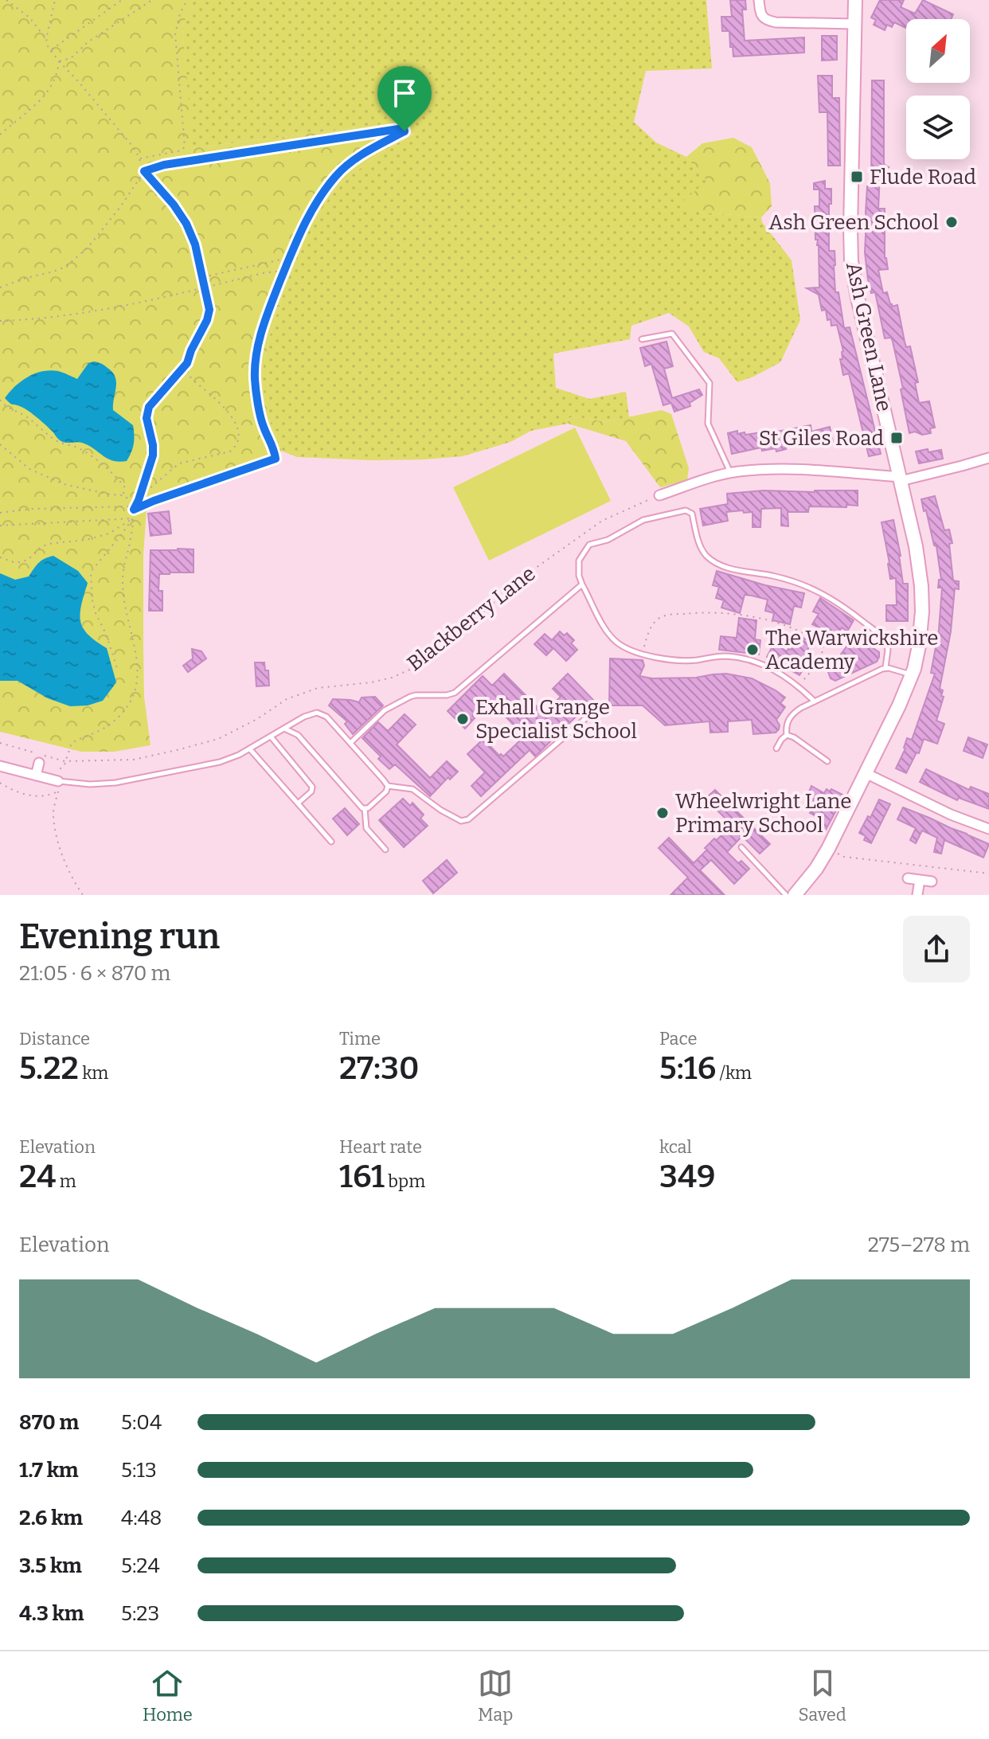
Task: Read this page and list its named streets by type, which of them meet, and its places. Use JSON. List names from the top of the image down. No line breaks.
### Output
{"streets":{"street":["Ash Green Lane"],"path":["Blackberry Lane"]},"places":{"transit":["Flude Road","St Giles Road"],"other":["Ash Green School","The Warwickshire Academy","Exhall Grange Specialist School","Wheelwright Lane Primary School"]},"north":"top right","page":{"heading":["Evening run","21:05 · 6 × 870 m"],"stats":[["Distance","5.22 km"],["Time","27:30"],["Pace","5:16 /km"],["Elevation","24 m"],["Heart rate","161 bpm"],["kcal","349"]],"chart":["Elevation","275–278 m"],"list":[{"name":"870 m","note":"5:04"},{"name":"1.7 km","note":"5:13"},{"name":"2.6 km","note":"4:48"},{"name":"3.5 km","note":"5:24"},{"name":"4.3 km","note":"5:23"}],"tabs":["Home","Map","Saved"]}}
